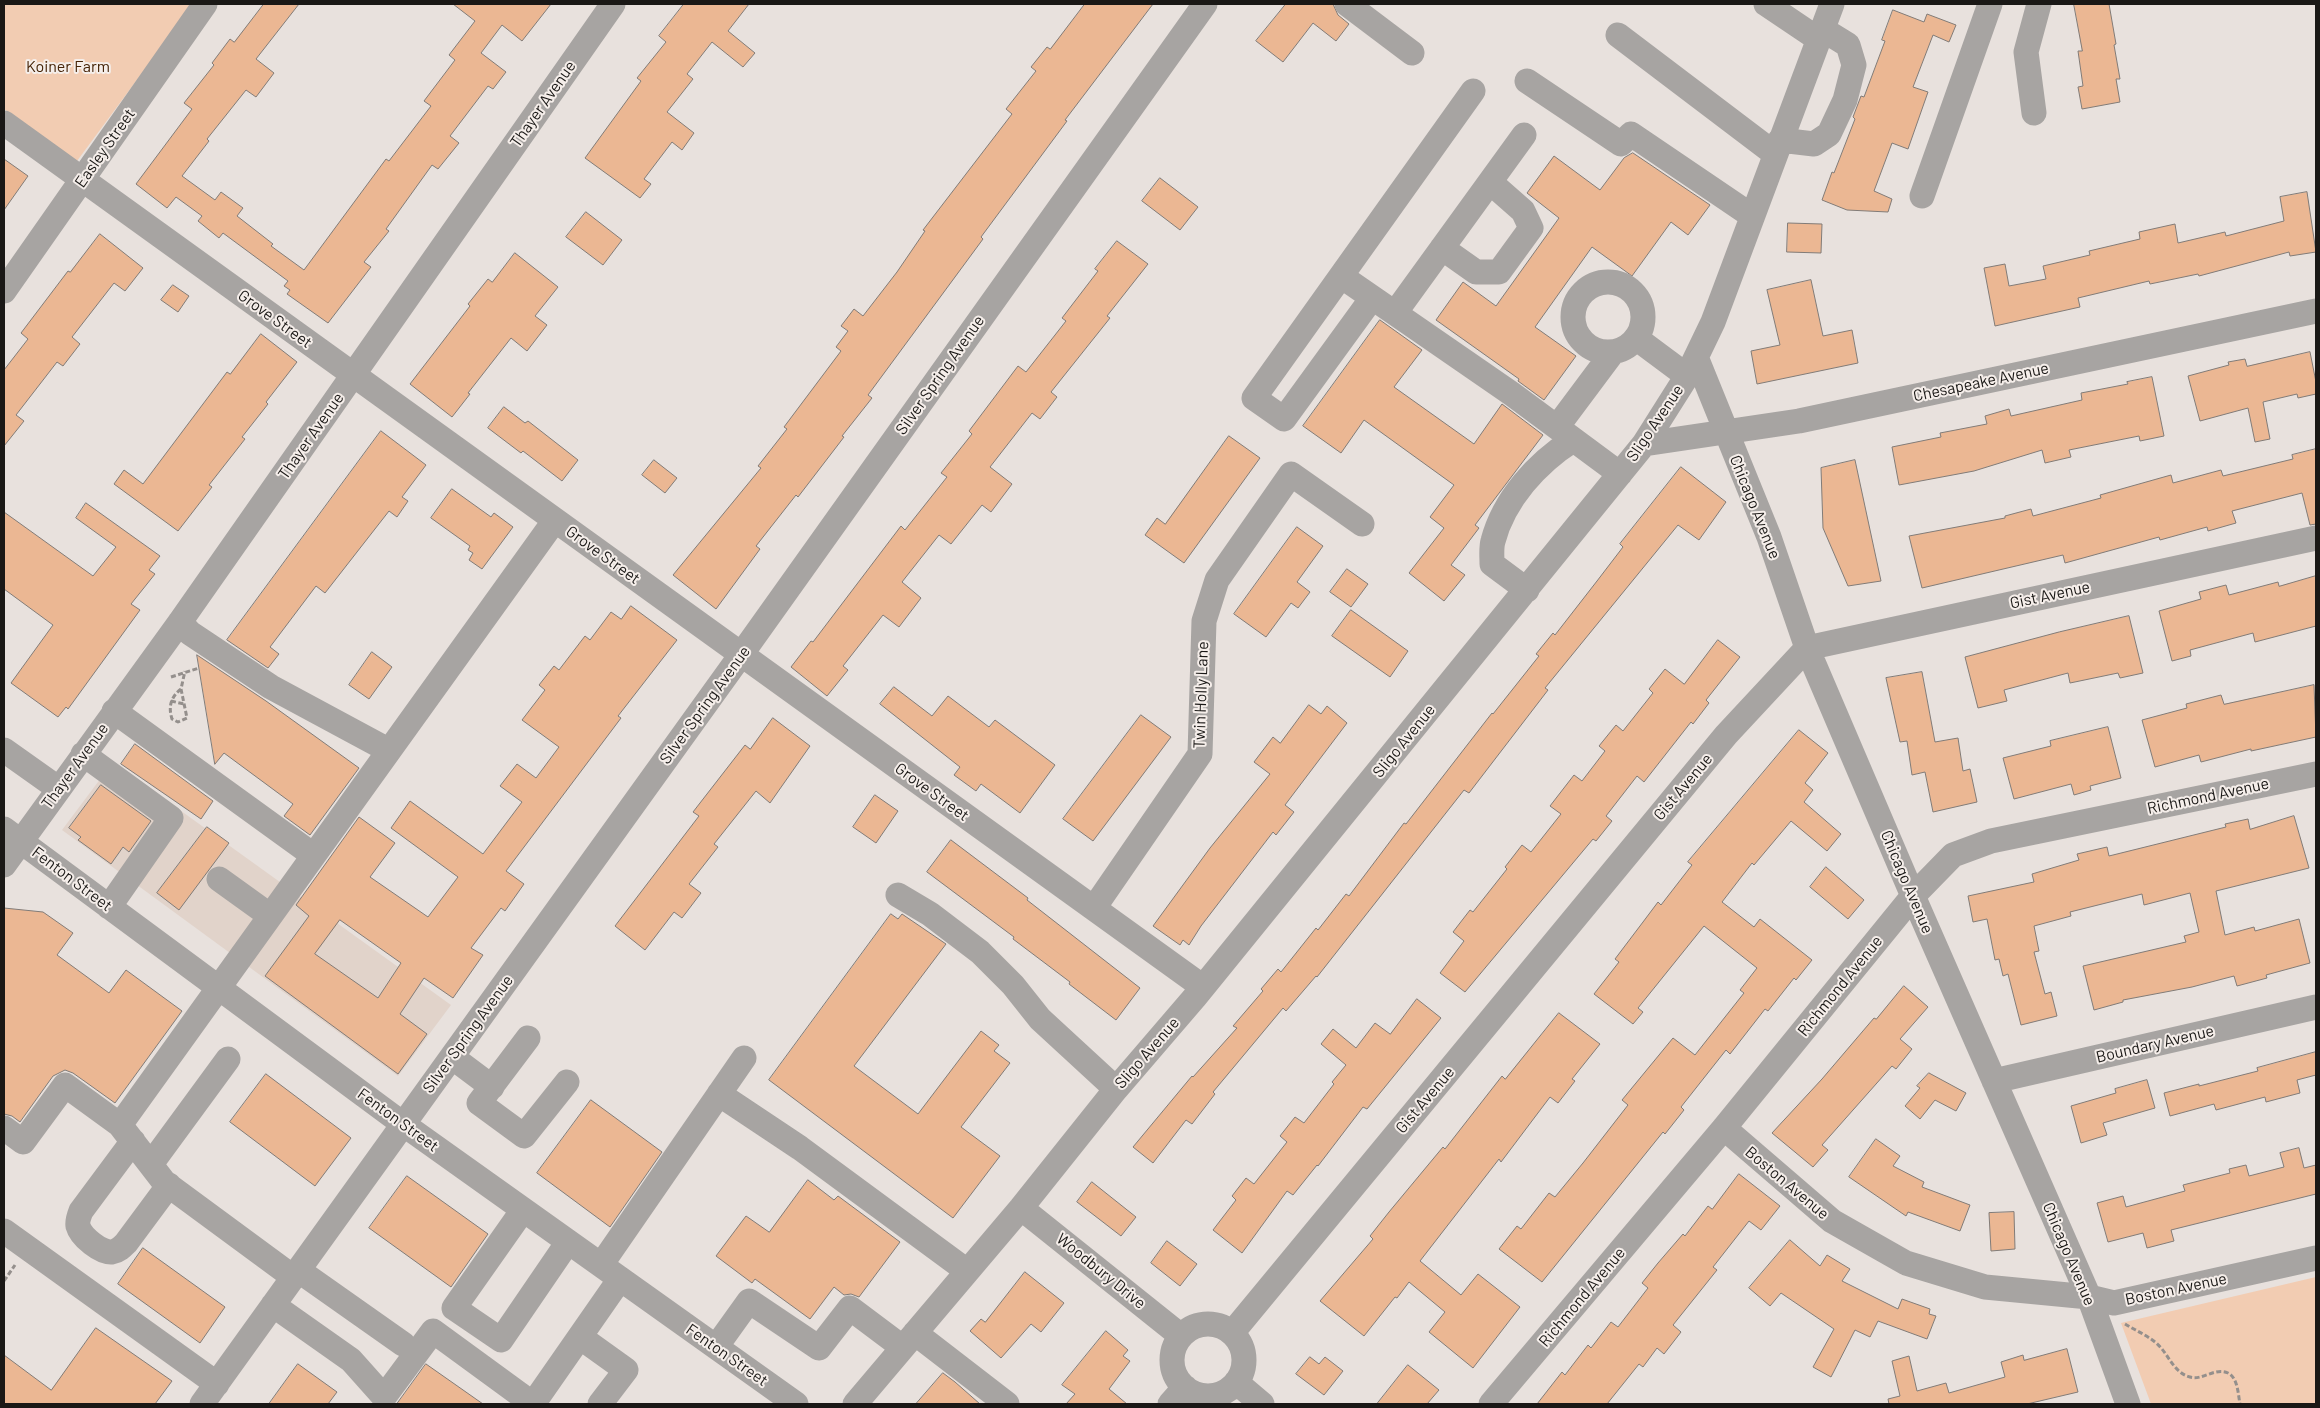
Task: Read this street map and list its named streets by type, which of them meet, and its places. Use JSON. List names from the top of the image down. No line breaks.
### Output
{"streets":{"street":["Thayer Avenue","Easley Street","Grove Street","Silver Spring Avenue","Chesapeake Avenue","Sligo Avenue","Chicago Avenue","Gist Avenue","Twin Holly Lane","Richmond Avenue","Fenton Street","Boundary Avenue","Boston Avenue","Woodbury Drive"]},"crossings":[["Thayer Avenue","Grove Street"],["Thayer Avenue","Fenton Street"],["Easley Street","Grove Street"],["Grove Street","Silver Spring Avenue"],["Grove Street","Sligo Avenue"],["Grove Street","Twin Holly Lane"],["Silver Spring Avenue","Fenton Street"],["Chesapeake Avenue","Sligo Avenue"],["Chesapeake Avenue","Chicago Avenue"],["Sligo Avenue","Chicago Avenue"],["Sligo Avenue","Woodbury Drive"],["Chicago Avenue","Gist Avenue"],["Chicago Avenue","Richmond Avenue"],["Chicago Avenue","Boundary Avenue"],["Chicago Avenue","Boston Avenue"],["Gist Avenue","Woodbury Drive"],["Richmond Avenue","Boston Avenue"]],"parks":["Koiner Farm"]}
